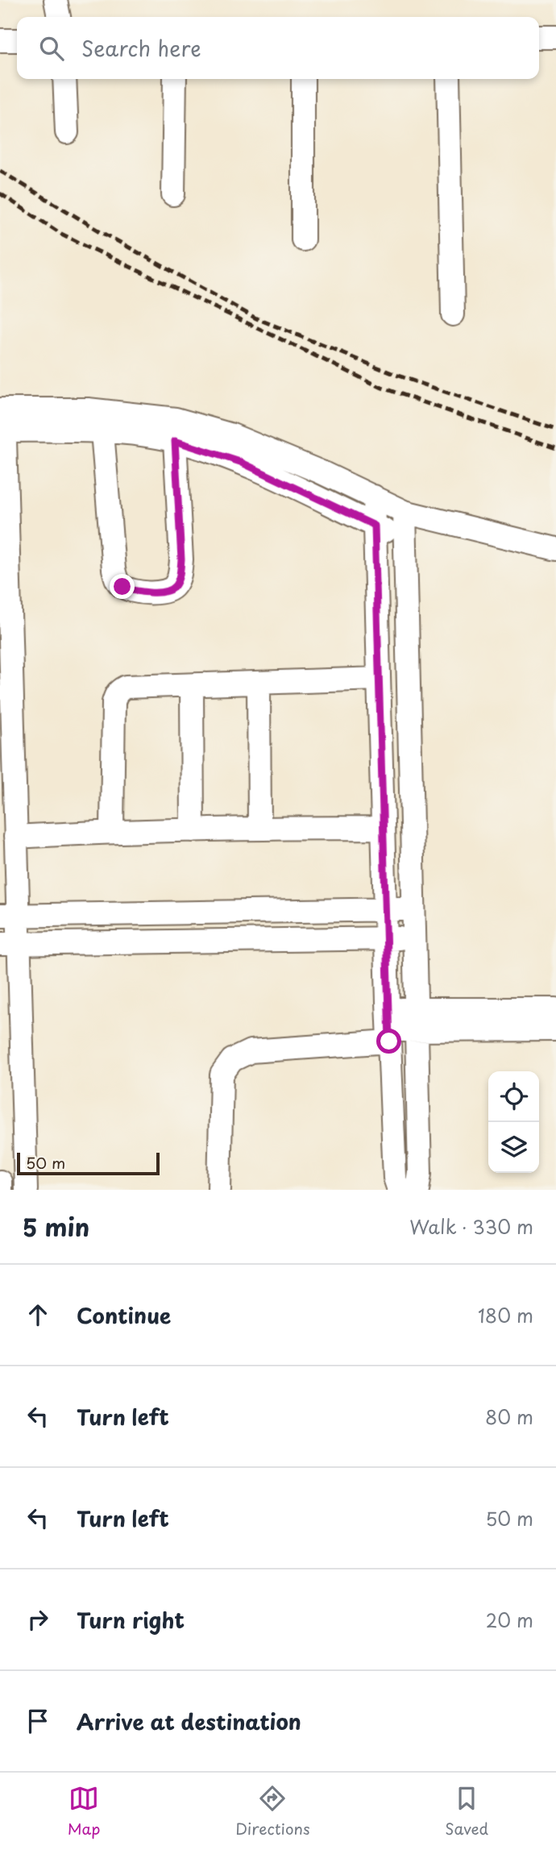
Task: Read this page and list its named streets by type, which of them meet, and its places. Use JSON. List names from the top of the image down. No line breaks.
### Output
{"scale_bar":"50 m","page":{"search":"Search here","scale":"50 m","heading":["5 min","Walk · 330 m"],"list":[["Continue","180 m"],["Turn left","80 m"],["Turn left","50 m"],["Turn right","20 m"],"Arrive at destination"],"nav":["Map","Directions","Saved"]}}
